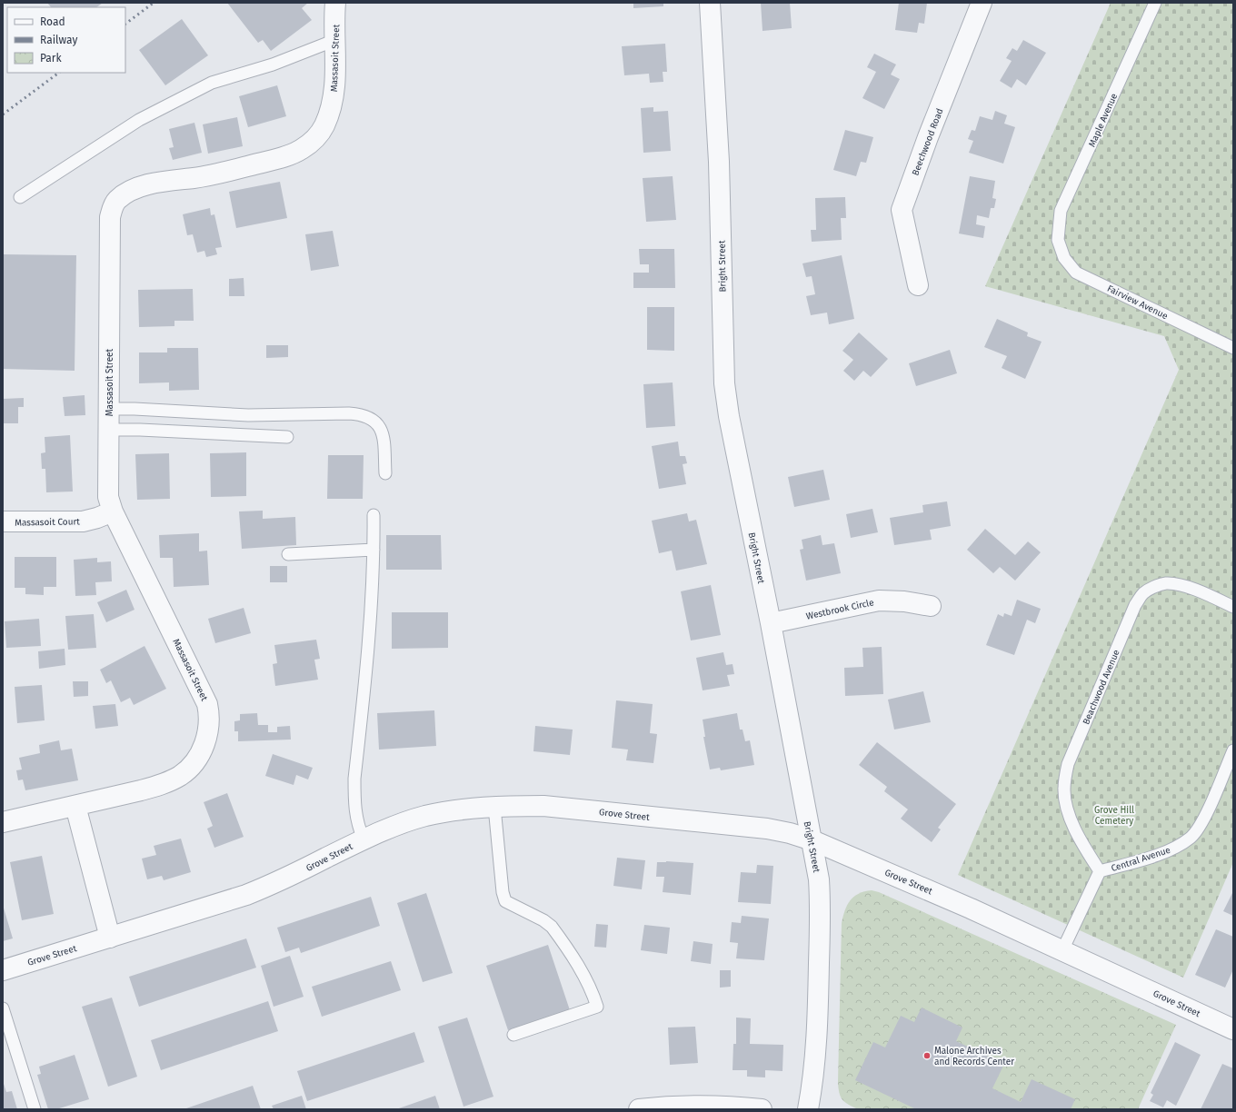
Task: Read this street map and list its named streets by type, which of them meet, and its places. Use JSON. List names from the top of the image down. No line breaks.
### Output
{"streets":{"street":["Massasoit Street","Beechwood Road","Bright Street","Massasoit Court","Westbrook Circle","Grove Street"],"lane":["Maple Avenue","Fairview Avenue","Beachwood Avenue","Central Avenue"]},"crossings":[["Massasoit Street","Massasoit Court"],["Maple Avenue","Fairview Avenue"],["Bright Street","Westbrook Circle"],["Bright Street","Grove Street"],["Beachwood Avenue","Central Avenue"],["Grove Street","Central Avenue"]],"parks":["Grove Hill Cemetery"],"places":["Malone Archives and Records Center"],"legend":["Road","Railway","Park"]}
